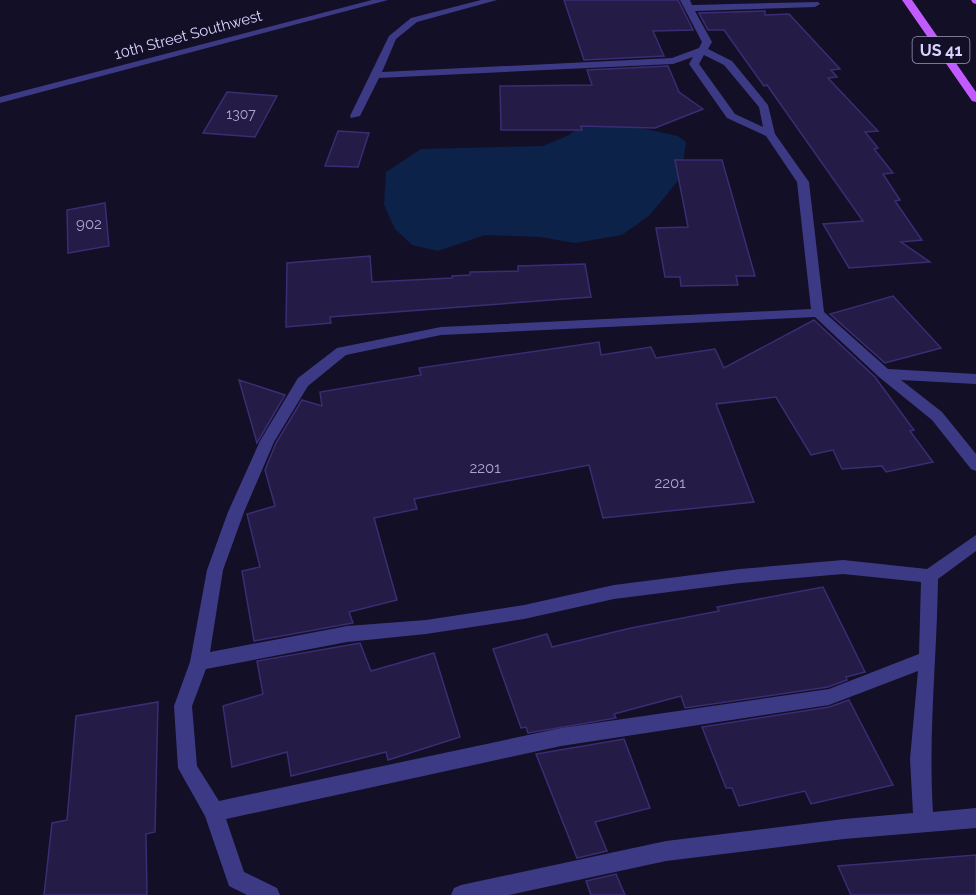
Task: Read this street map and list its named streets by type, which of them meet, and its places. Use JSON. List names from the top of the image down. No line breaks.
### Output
{"streets":{"main road":["US 41"],"street":["10th Street Southwest"]},"house_numbers":["1307","902","2201","2201"]}
